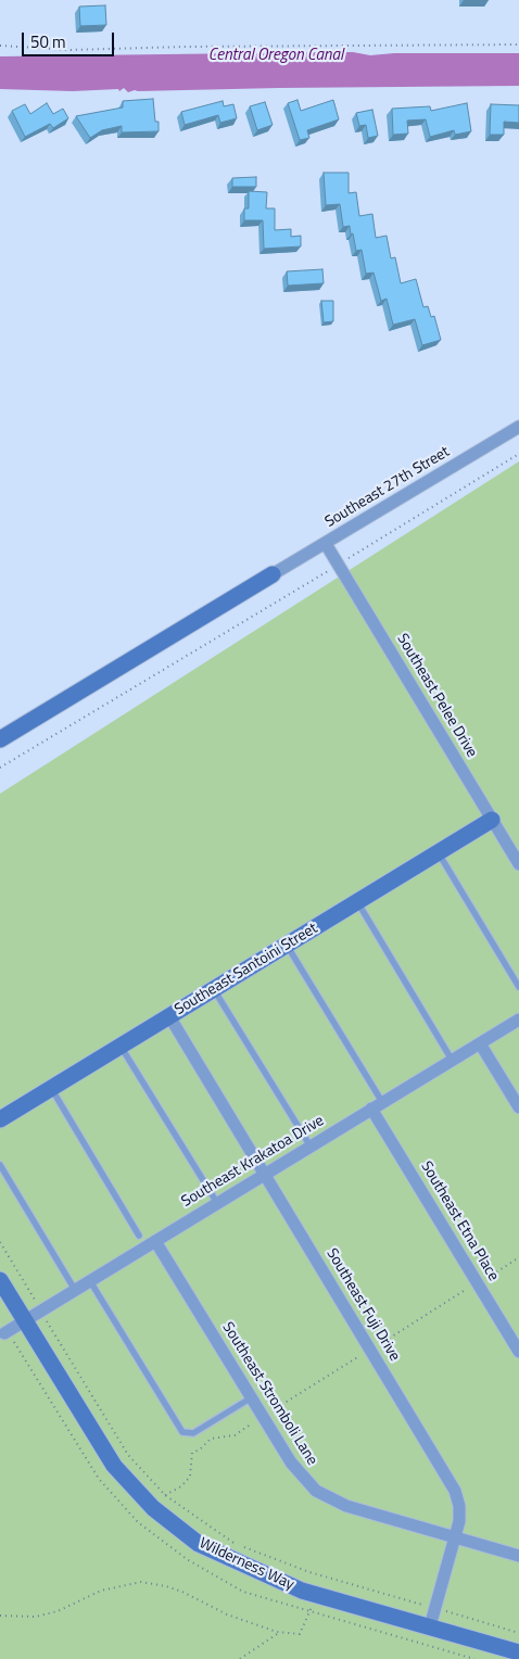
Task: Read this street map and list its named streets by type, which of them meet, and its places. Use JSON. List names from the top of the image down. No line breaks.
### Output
{"streets":{"street":["Southeast 27th Street","Southeast Pelee Drive","Southeast Santoini Street","Southeast Krakatoa Drive","Southeast Etna Place","Southeast Fuji Drive","Southeast Stromboli Lane","Wilderness Way"]},"crossings":[["Southeast 27th Street","Southeast Pelee Drive"],["Southeast Pelee Drive","Southeast Santoini Street"],["Southeast Santoini Street","Southeast Fuji Drive"],["Southeast Krakatoa Drive","Southeast Etna Place"],["Southeast Krakatoa Drive","Southeast Fuji Drive"],["Southeast Krakatoa Drive","Southeast Stromboli Lane"],["Southeast Krakatoa Drive","Wilderness Way"],["Southeast Fuji Drive","Southeast Stromboli Lane"],["Southeast Fuji Drive","Wilderness Way"]],"water":["Central Oregon Canal"],"scale_bar":"50 m"}
